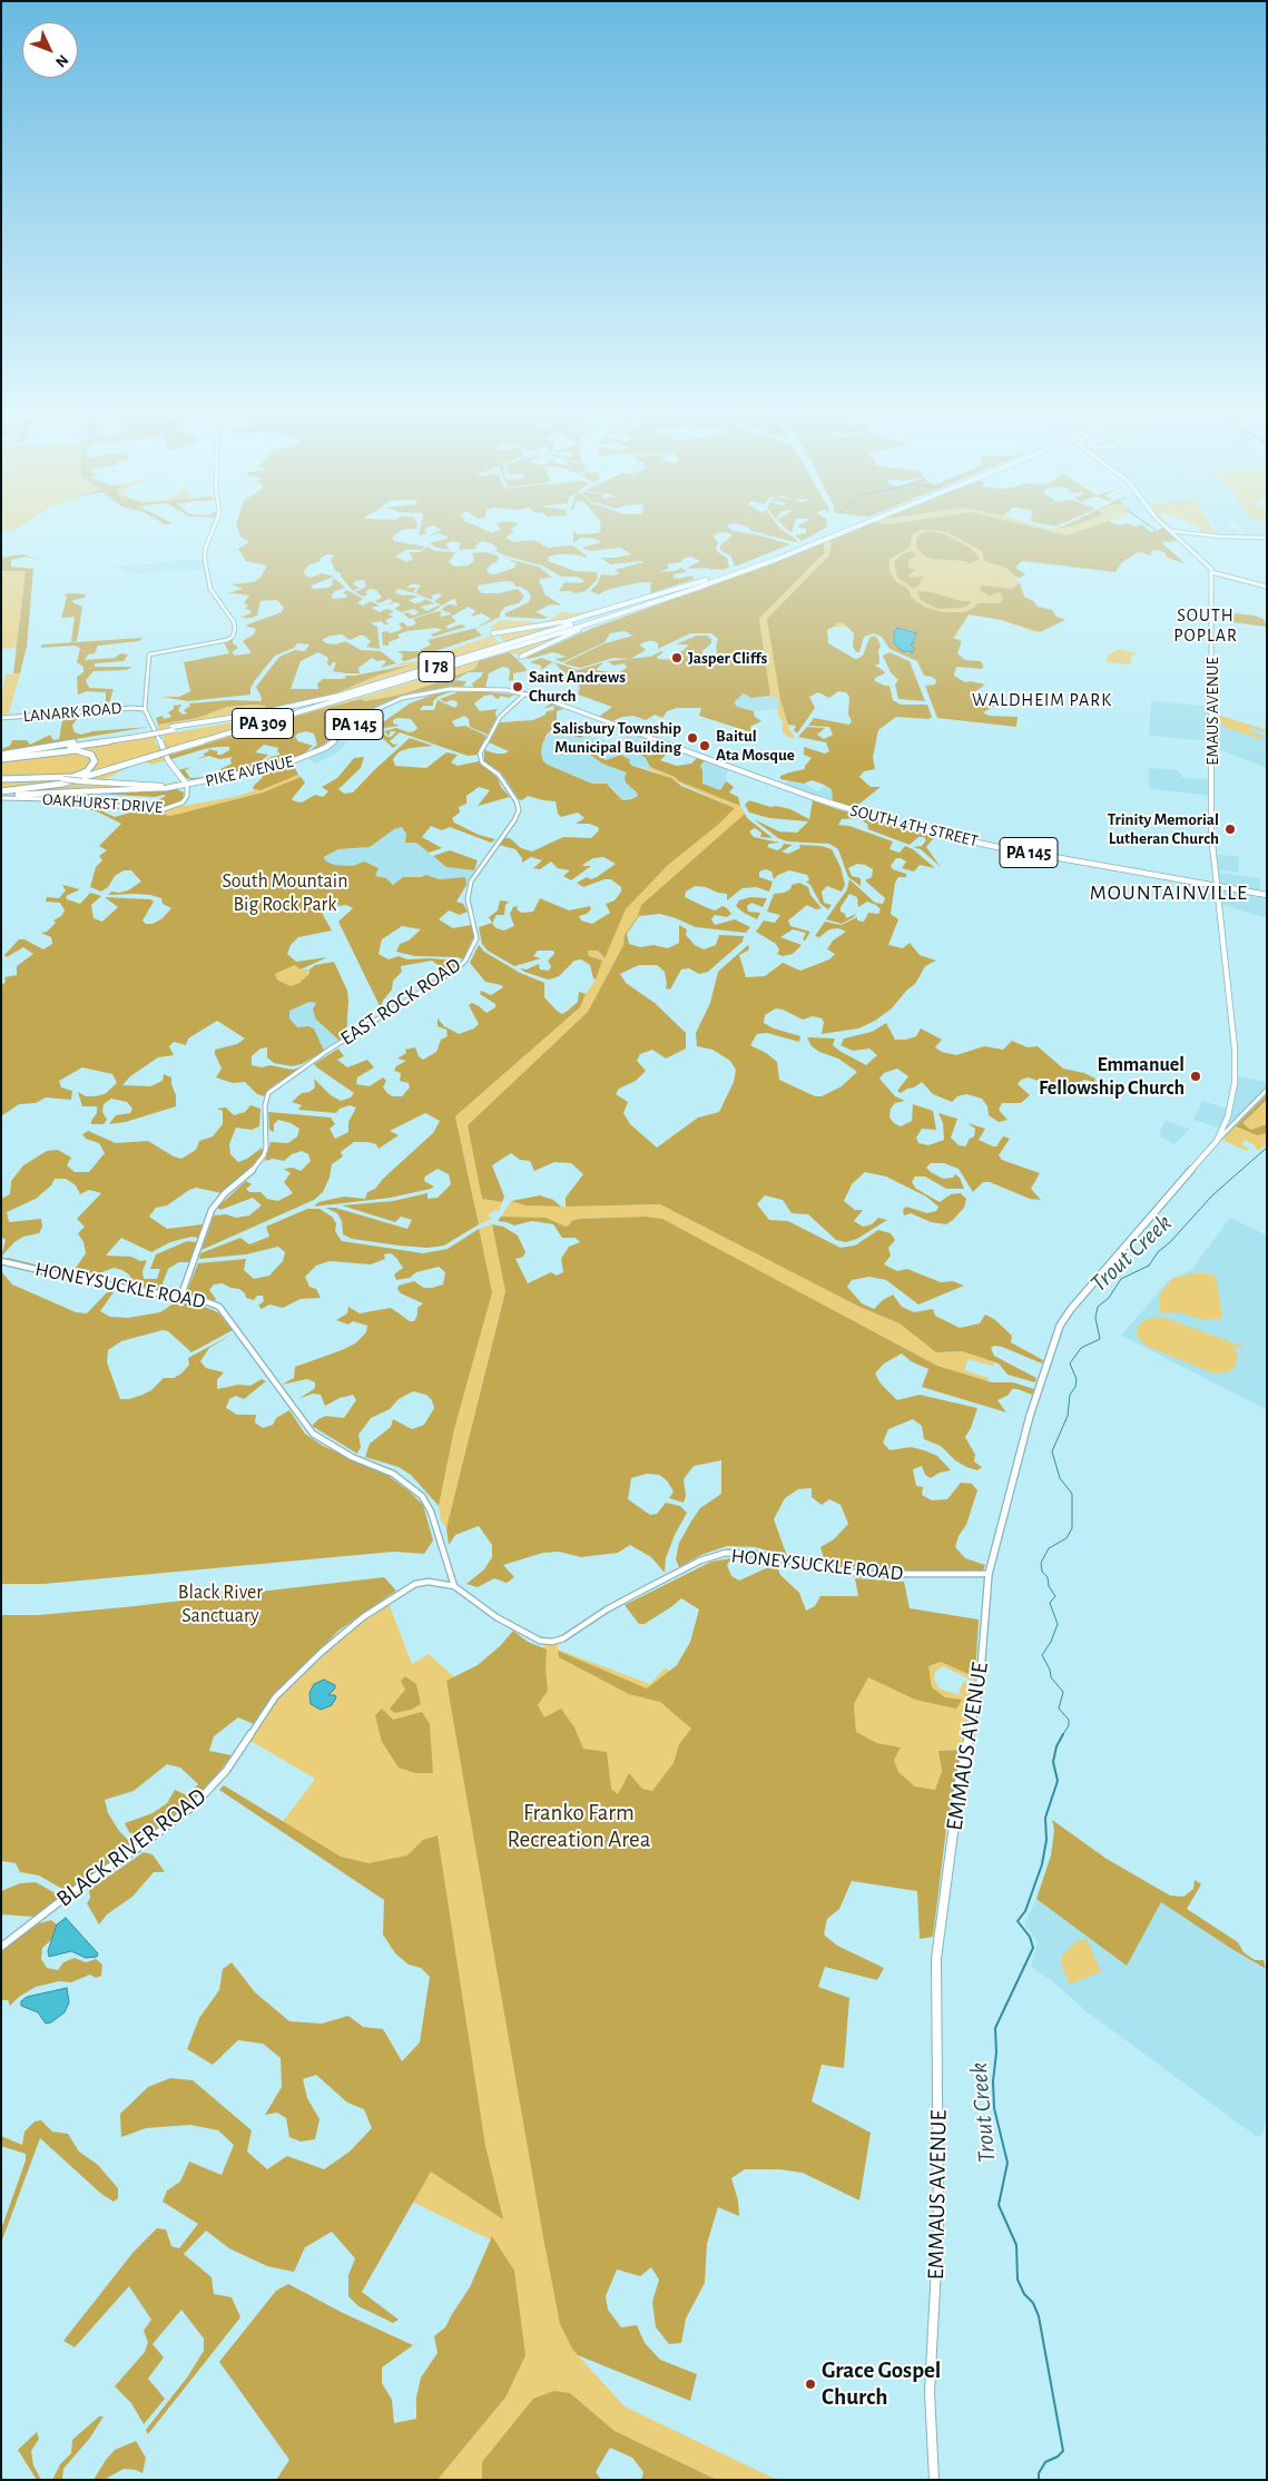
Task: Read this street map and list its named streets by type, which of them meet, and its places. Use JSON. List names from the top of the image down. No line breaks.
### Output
{"streets":{"highway":["I 78","PA 309"],"main road":["EMAUS AVENUE","LANARK ROAD","PA 145","PIKE AVENUE","SOUTH 4TH STREET","EMMAUS AVENUE"],"street":["OAKHURST DRIVE","EAST ROCK ROAD","HONEYSUCKLE ROAD","BLACK RIVER ROAD"]},"crossings":[["I 78","PA 309"],["EMAUS AVENUE","SOUTH 4TH STREET"],["EMAUS AVENUE","EMMAUS AVENUE"],["PA 309","OAKHURST DRIVE"],["PIKE AVENUE","OAKHURST DRIVE"],["PIKE AVENUE","SOUTH 4TH STREET"],["PIKE AVENUE","EAST ROCK ROAD"],["SOUTH 4TH STREET","EAST ROCK ROAD"],["EAST ROCK ROAD","HONEYSUCKLE ROAD"],["HONEYSUCKLE ROAD","EMMAUS AVENUE"],["HONEYSUCKLE ROAD","BLACK RIVER ROAD"]],"districts":["SOUTH POPLAR","WALDHEIM PARK","MOUNTAINVILLE"],"water":["Trout Creek"],"parks":["South Mountain Big Rock Park","Black River Sanctuary","Franko Farm Recreation Area"],"places":["Jasper Cliffs","Saint Andrews Church","Salisbury Township Municipal Building","Baitul Ata Mosque","Trinity Memorial Lutheran Church","Emmanuel Fellowship Church","Grace Gospel Church"],"north":"bottom right"}
